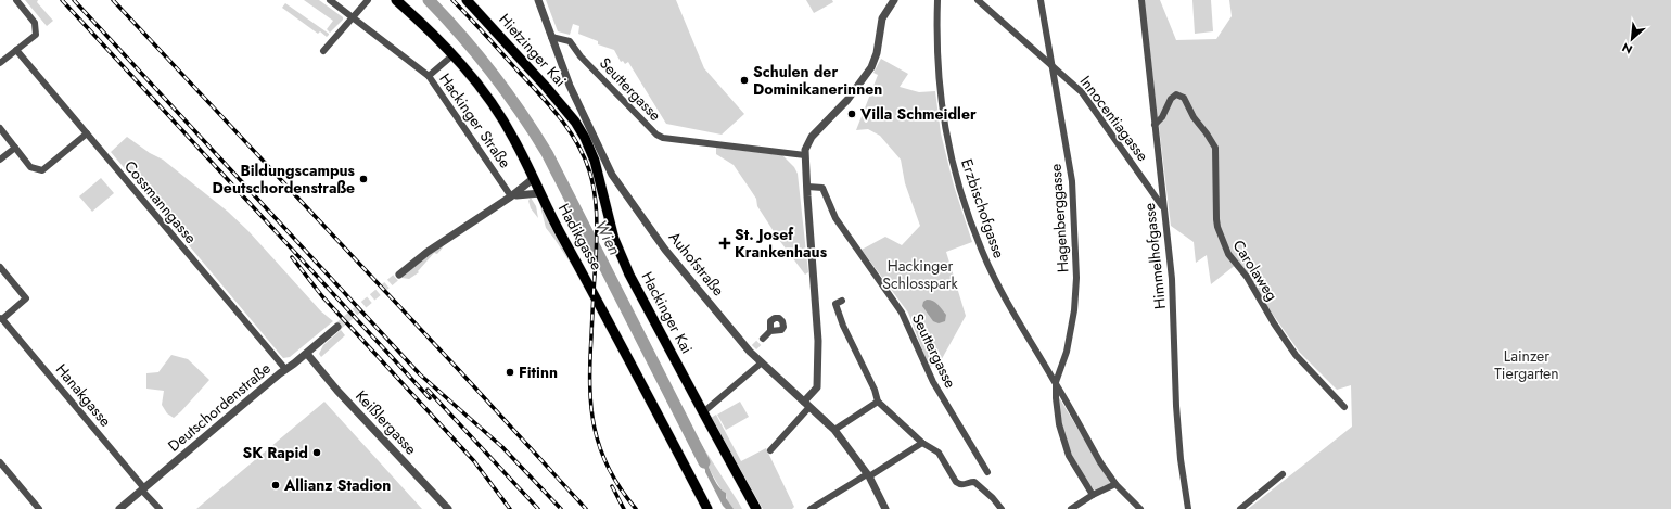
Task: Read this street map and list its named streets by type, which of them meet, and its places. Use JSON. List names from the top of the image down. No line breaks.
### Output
{"streets":{"main road":["Hietzinger Kai","Hadikgasse","Hackinger Kai"],"street":["Seuttergasse","Innocentiagasse","Hackinger Straße","Cossmanngasse","Erzbischofgasse","Hagenberggasse","Himmelhofgasse","Auhofstraße","Carolaweg","Hanakgasse","Deutschordenstraße","Keißlergasse"]},"crossings":[["Hietzinger Kai","Hackinger Kai"],["Seuttergasse","Auhofstraße"],["Innocentiagasse","Hagenberggasse"],["Innocentiagasse","Himmelhofgasse"],["Cossmanngasse","Deutschordenstraße"],["Erzbischofgasse","Hagenberggasse"],["Himmelhofgasse","Carolaweg"],["Hanakgasse","Deutschordenstraße"],["Deutschordenstraße","Keißlergasse"]],"water":["Wien"],"parks":["Hackinger Schlosspark","Lainzer Tiergarten"],"places":{"other":["Schulen der Dominikanerinnen","Villa Schmeidler","Bildungscampus Deutschordenstraße","Fitinn","SK Rapid","Allianz Stadion"],"health":["St. Josef Krankenhaus"]},"north":"bottom left"}
